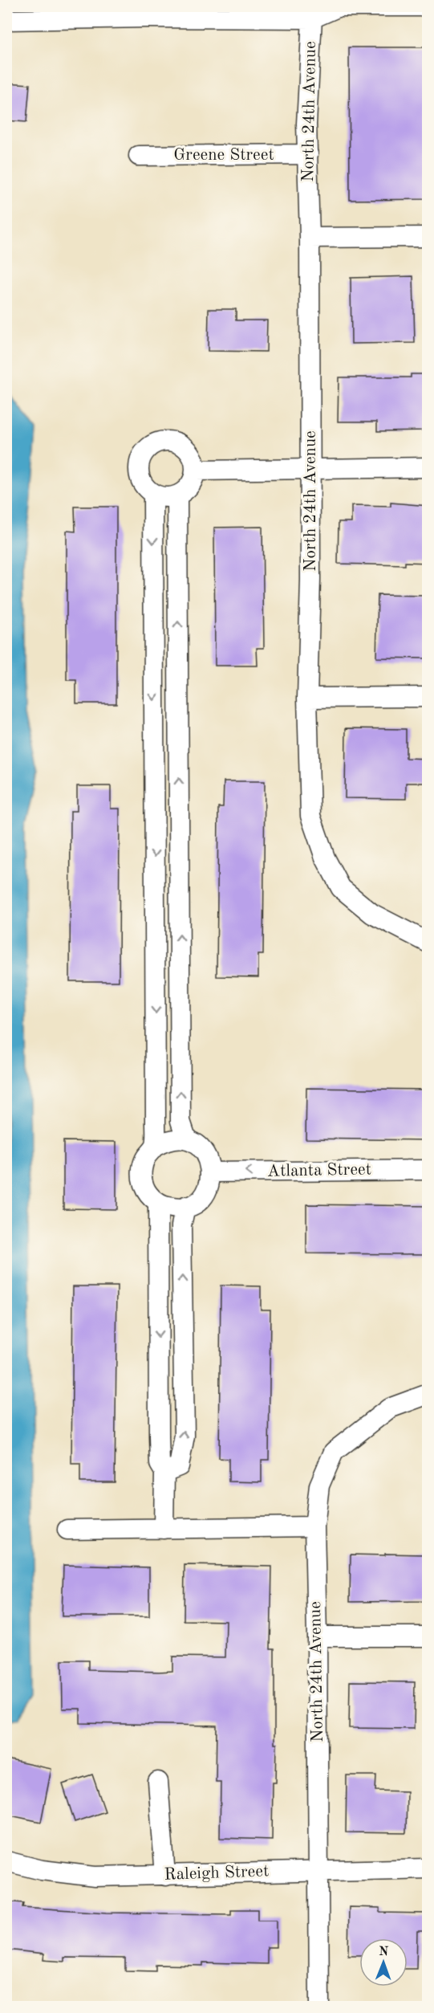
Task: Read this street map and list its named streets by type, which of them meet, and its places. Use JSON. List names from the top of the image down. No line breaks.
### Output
{"streets":{"street":["North 24th Avenue","Greene Street","Atlanta Street","Raleigh Street"]},"crossings":[["North 24th Avenue","Greene Street"],["North 24th Avenue","Raleigh Street"]],"one_way":["Atlanta Street"],"north":"top"}
